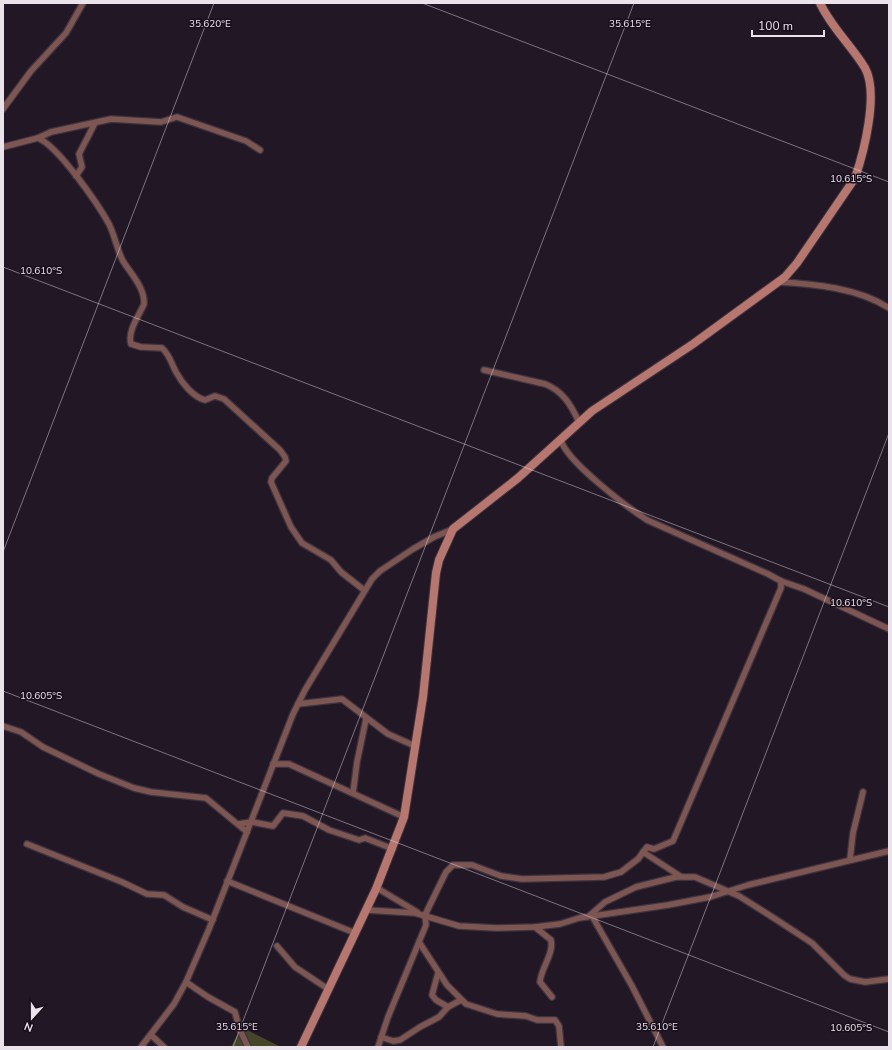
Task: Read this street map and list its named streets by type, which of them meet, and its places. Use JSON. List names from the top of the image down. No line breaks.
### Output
{"scale_bar":"100 m","north":"bottom","coordinates":["35.615°E","35.620°E","10.615°S","10.610°S","10.605°S","35.610°E"]}
